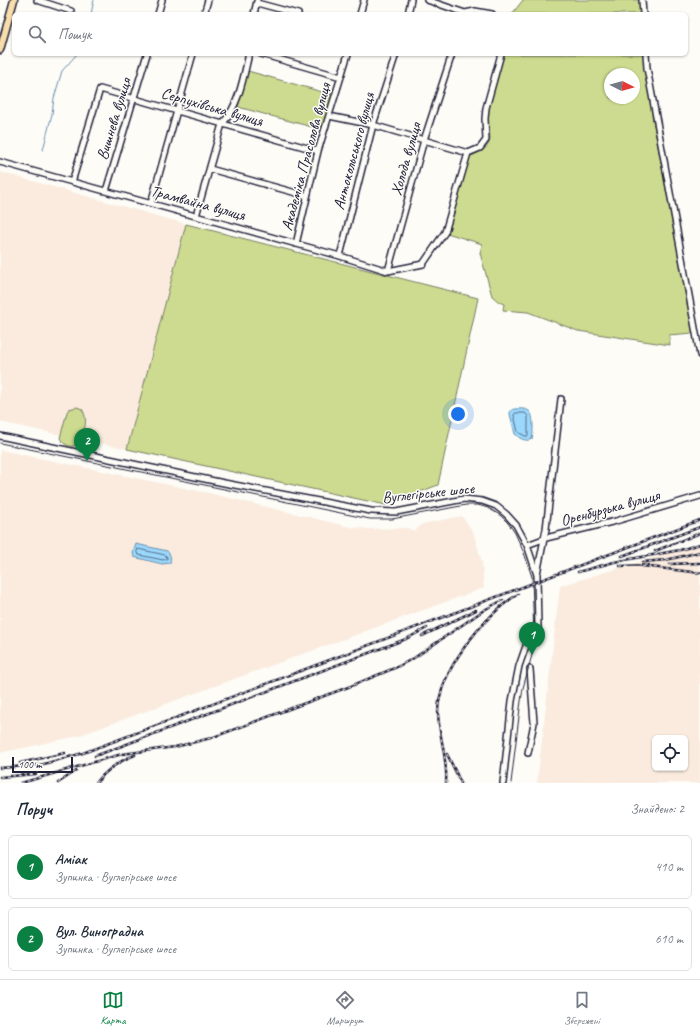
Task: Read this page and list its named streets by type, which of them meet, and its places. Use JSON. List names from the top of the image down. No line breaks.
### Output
{"streets":{"street":["Серпухівська вулиця","Вишнева вулиця","Антокольського вулиця","Академіка Прасолова вулиця","Холода вулиця","Трамвайна вулиця","Вуглегірське шосе","Оренбурзька вулиця"]},"crossings":[["Серпухівська вулиця","Вишнева вулиця"],["Серпухівська вулиця","Академіка Прасолова вулиця"],["Серпухівська вулиця","Трамвайна вулиця"],["Вишнева вулиця","Трамвайна вулиця"],["Антокольського вулиця","Трамвайна вулиця"],["Академіка Прасолова вулиця","Трамвайна вулиця"],["Холода вулиця","Трамвайна вулиця"],["Вуглегірське шосе","Оренбурзька вулиця"]],"scale_bar":"100 m","north":"right","page":{"search":"Пошук","pins":["2","1"],"scale":"100 m","heading":["Поруч","Знайдено: 2"],"list":[{"mark":"1","name":"Аміак","note":"Зупинка · Вуглегірське шосе","value":"410 m"},{"mark":"2","name":"Вул. Виноградна","note":"Зупинка · Вуглегірське шосе","value":"610 m"}],"nav":["Карта","Маршрут","Збережені"]}}
